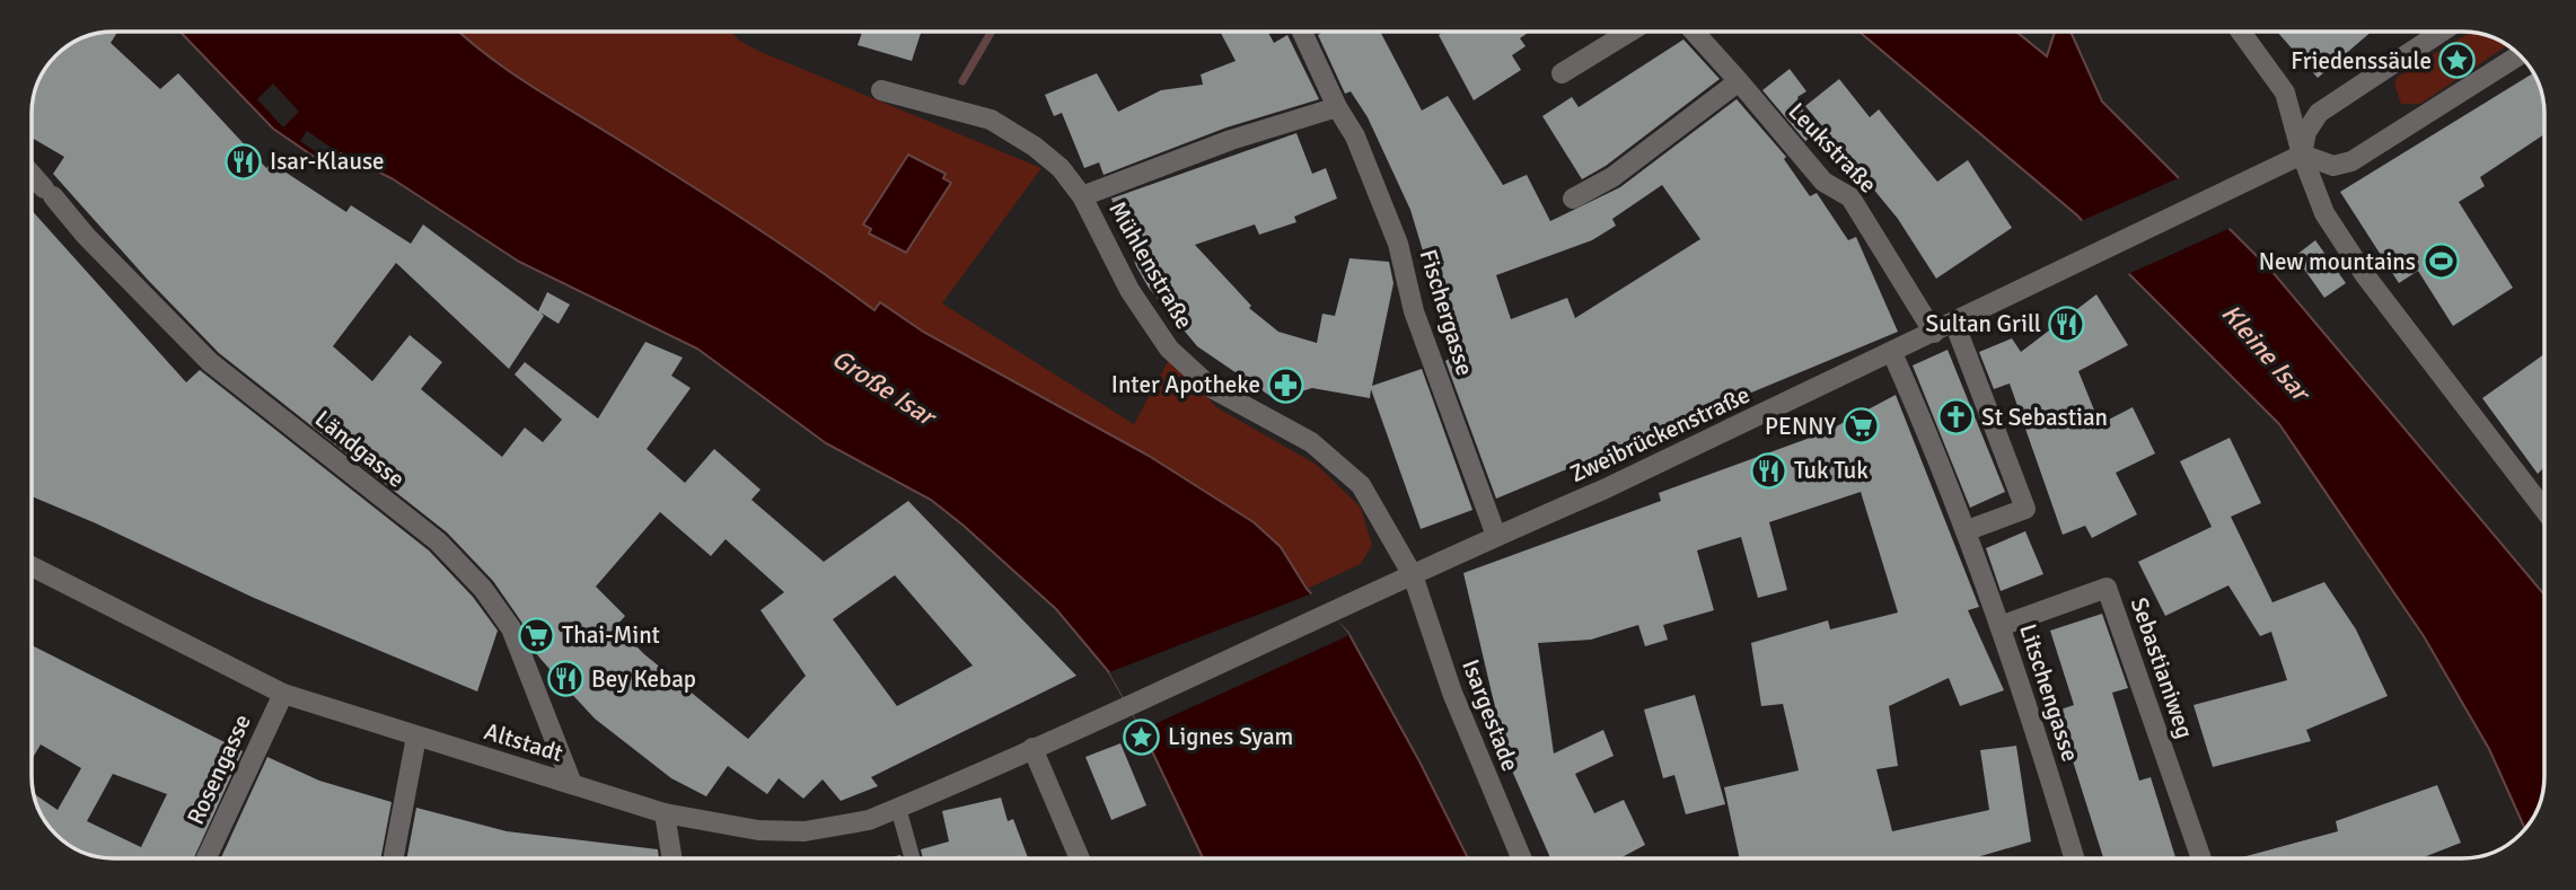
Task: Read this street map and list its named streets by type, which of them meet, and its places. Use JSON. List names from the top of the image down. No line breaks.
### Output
{"streets":{"street":["Leukstraße","Mühlenstraße","Fischergasse","Zweibrückenstraße","Ländgasse","Sebastianiweg","Litschengasse","Isargestade","Altstadt","Rosengasse"]},"crossings":[["Leukstraße","Zweibrückenstraße"],["Mühlenstraße","Zweibrückenstraße"],["Mühlenstraße","Isargestade"],["Fischergasse","Zweibrückenstraße"],["Zweibrückenstraße","Litschengasse"],["Zweibrückenstraße","Isargestade"],["Zweibrückenstraße","Altstadt"],["Ländgasse","Altstadt"],["Sebastianiweg","Litschengasse"],["Altstadt","Rosengasse"]],"water":["Kleine Isar","Große Isar"],"places":{"place":["Friedenssäule","Lignes Syam"],"restaurant":["Isar-Klause","Sultan Grill","Tuk Tuk","Bey Kebap"],"sports":["New mountains"],"pharmacy":["Inter Apotheke"],"church":["St Sebastian"],"supermarket":["PENNY","Thai-Mint"]}}
